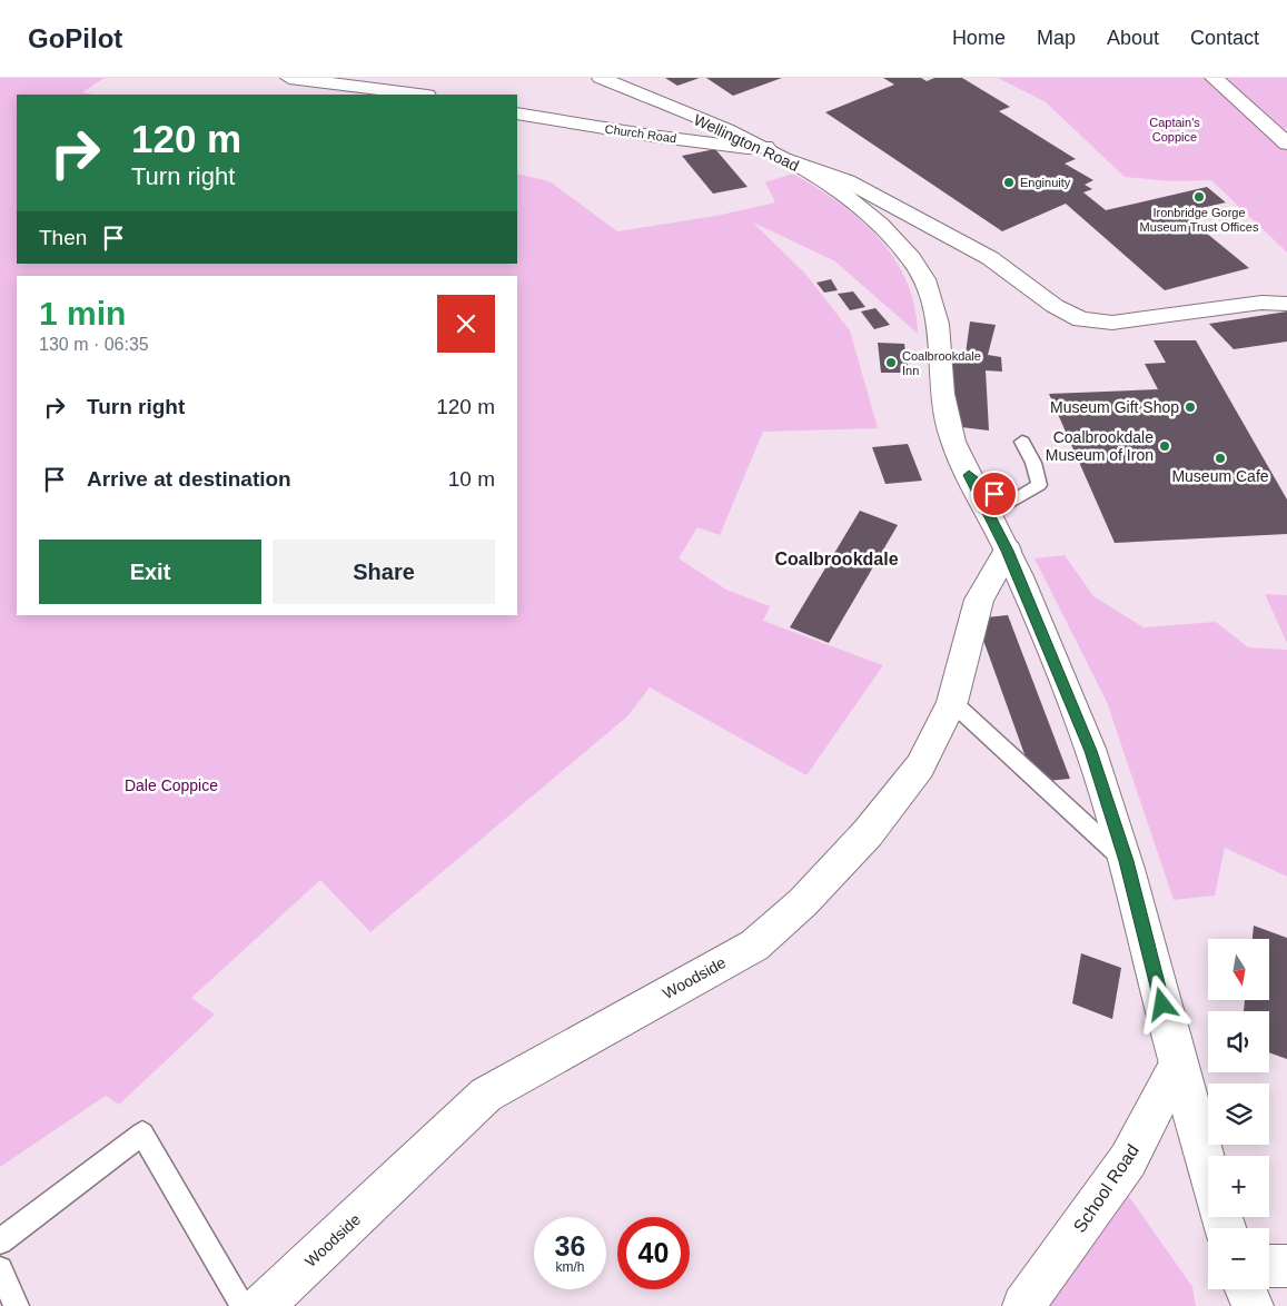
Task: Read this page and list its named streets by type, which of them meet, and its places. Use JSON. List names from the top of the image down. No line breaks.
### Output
{"streets":{"street":["Church Road","Wellington Road","Woodside","School Road"]},"crossings":[["Church Road","Wellington Road"],["Wellington Road","Woodside"],["Wellington Road","School Road"]],"districts":["Coalbrookdale"],"parks":["Captain's Coppice","Dale Coppice"],"places":["Enginuity","Ironbridge Gorge Museum Trust Offices","Coalbrookdale Inn","Museum Gift Shop","Coalbrookdale Museum of Iron","Museum Cafe"],"north":"bottom","page":{"header":"GoPilot","nav":["Home","Map","About","Contact"],"turn":["120 m","Turn right"],"then":"Then","heading":["1 min","130 m · 06:35"],"list":[{"name":"Turn right","value":"120 m"},{"name":"Arrive at destination","value":"10 m"}],"buttons":["Exit","Share"],"map_buttons":["+","−"],"speed":"36 km/h","limit":"40"}}
